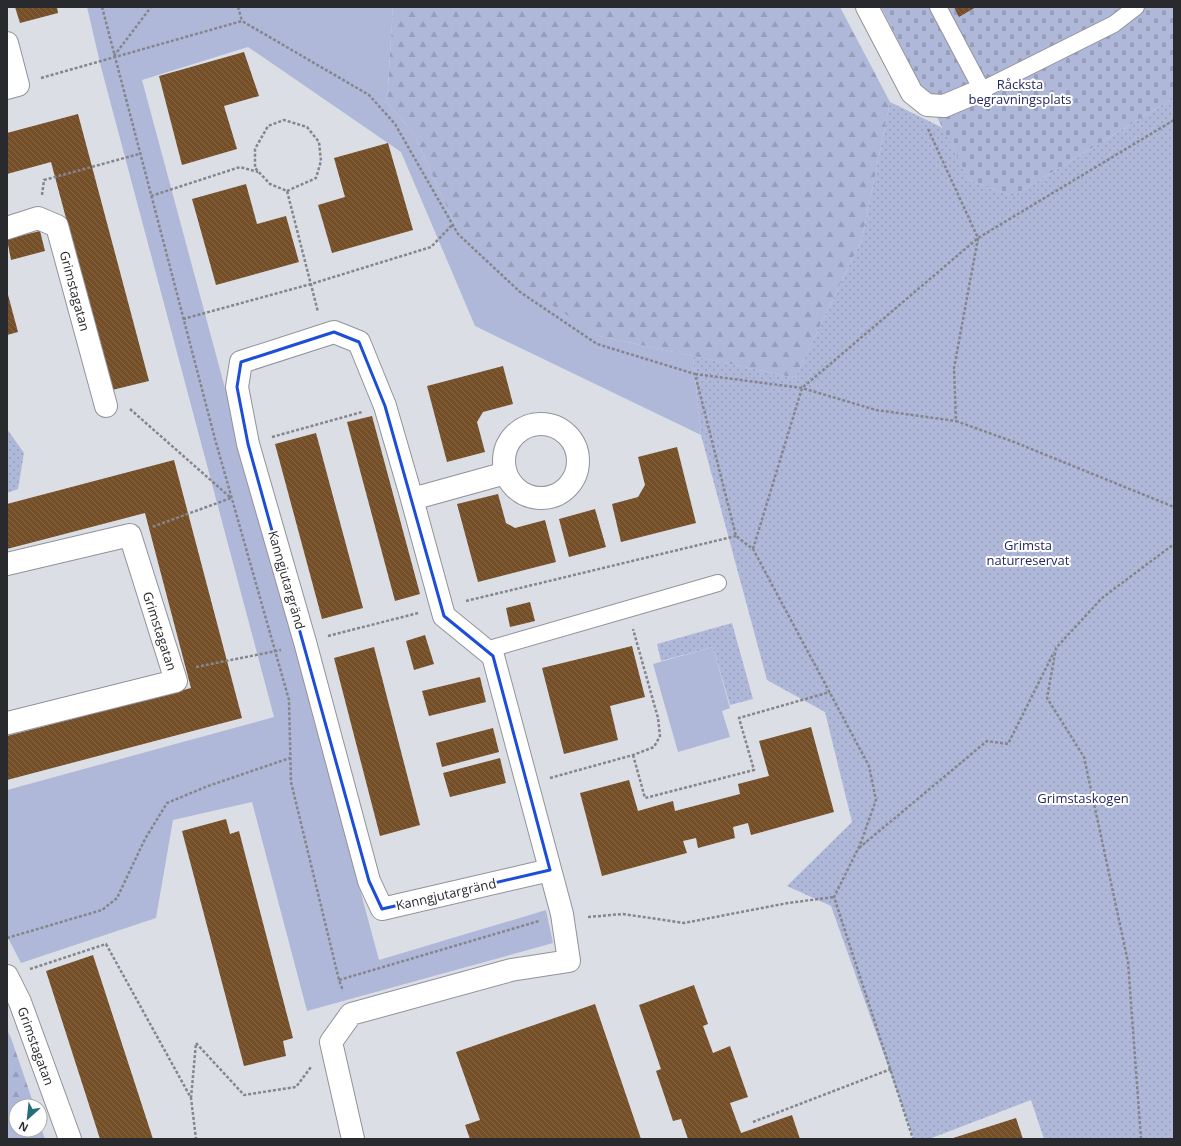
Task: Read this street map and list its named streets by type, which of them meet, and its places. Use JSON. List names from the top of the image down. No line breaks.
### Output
{"streets":{"street":["Grimstagatan","Kanngjutargränd"]},"parks":["Råcksta begravningsplats","Grimsta naturreservat","Grimstaskogen"],"north":"bottom left"}
